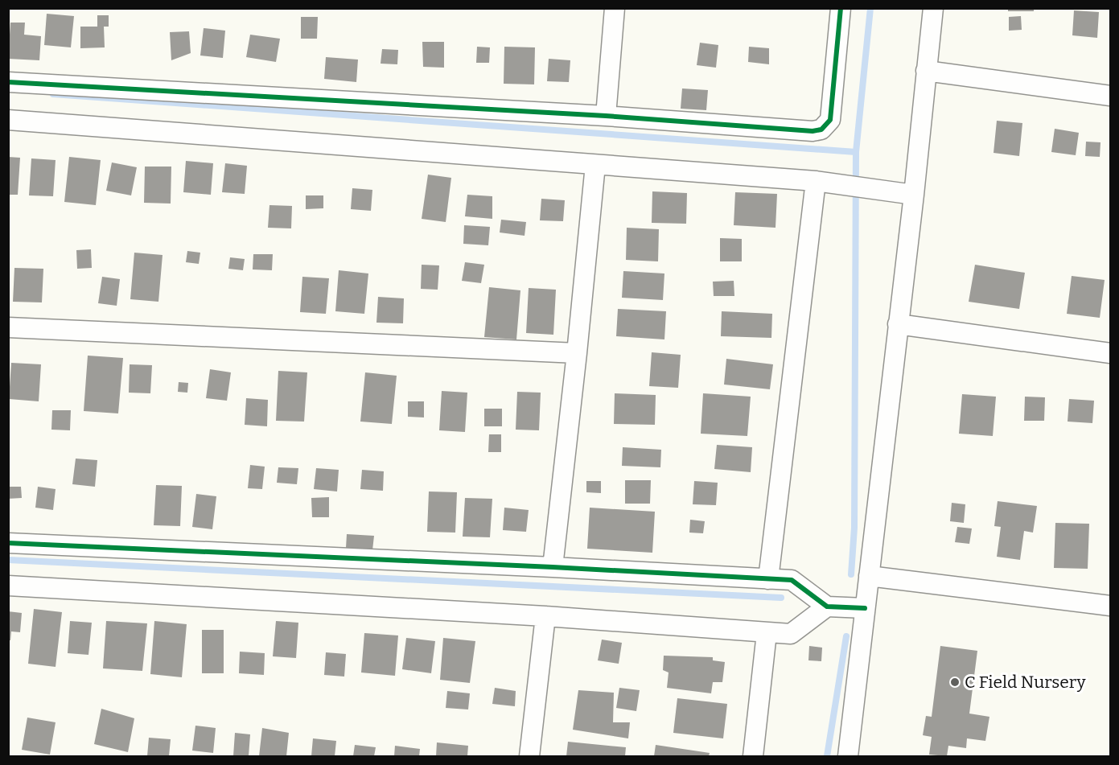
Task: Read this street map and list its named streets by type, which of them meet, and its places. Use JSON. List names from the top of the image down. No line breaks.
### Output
{"places":["C Field Nursery"]}
